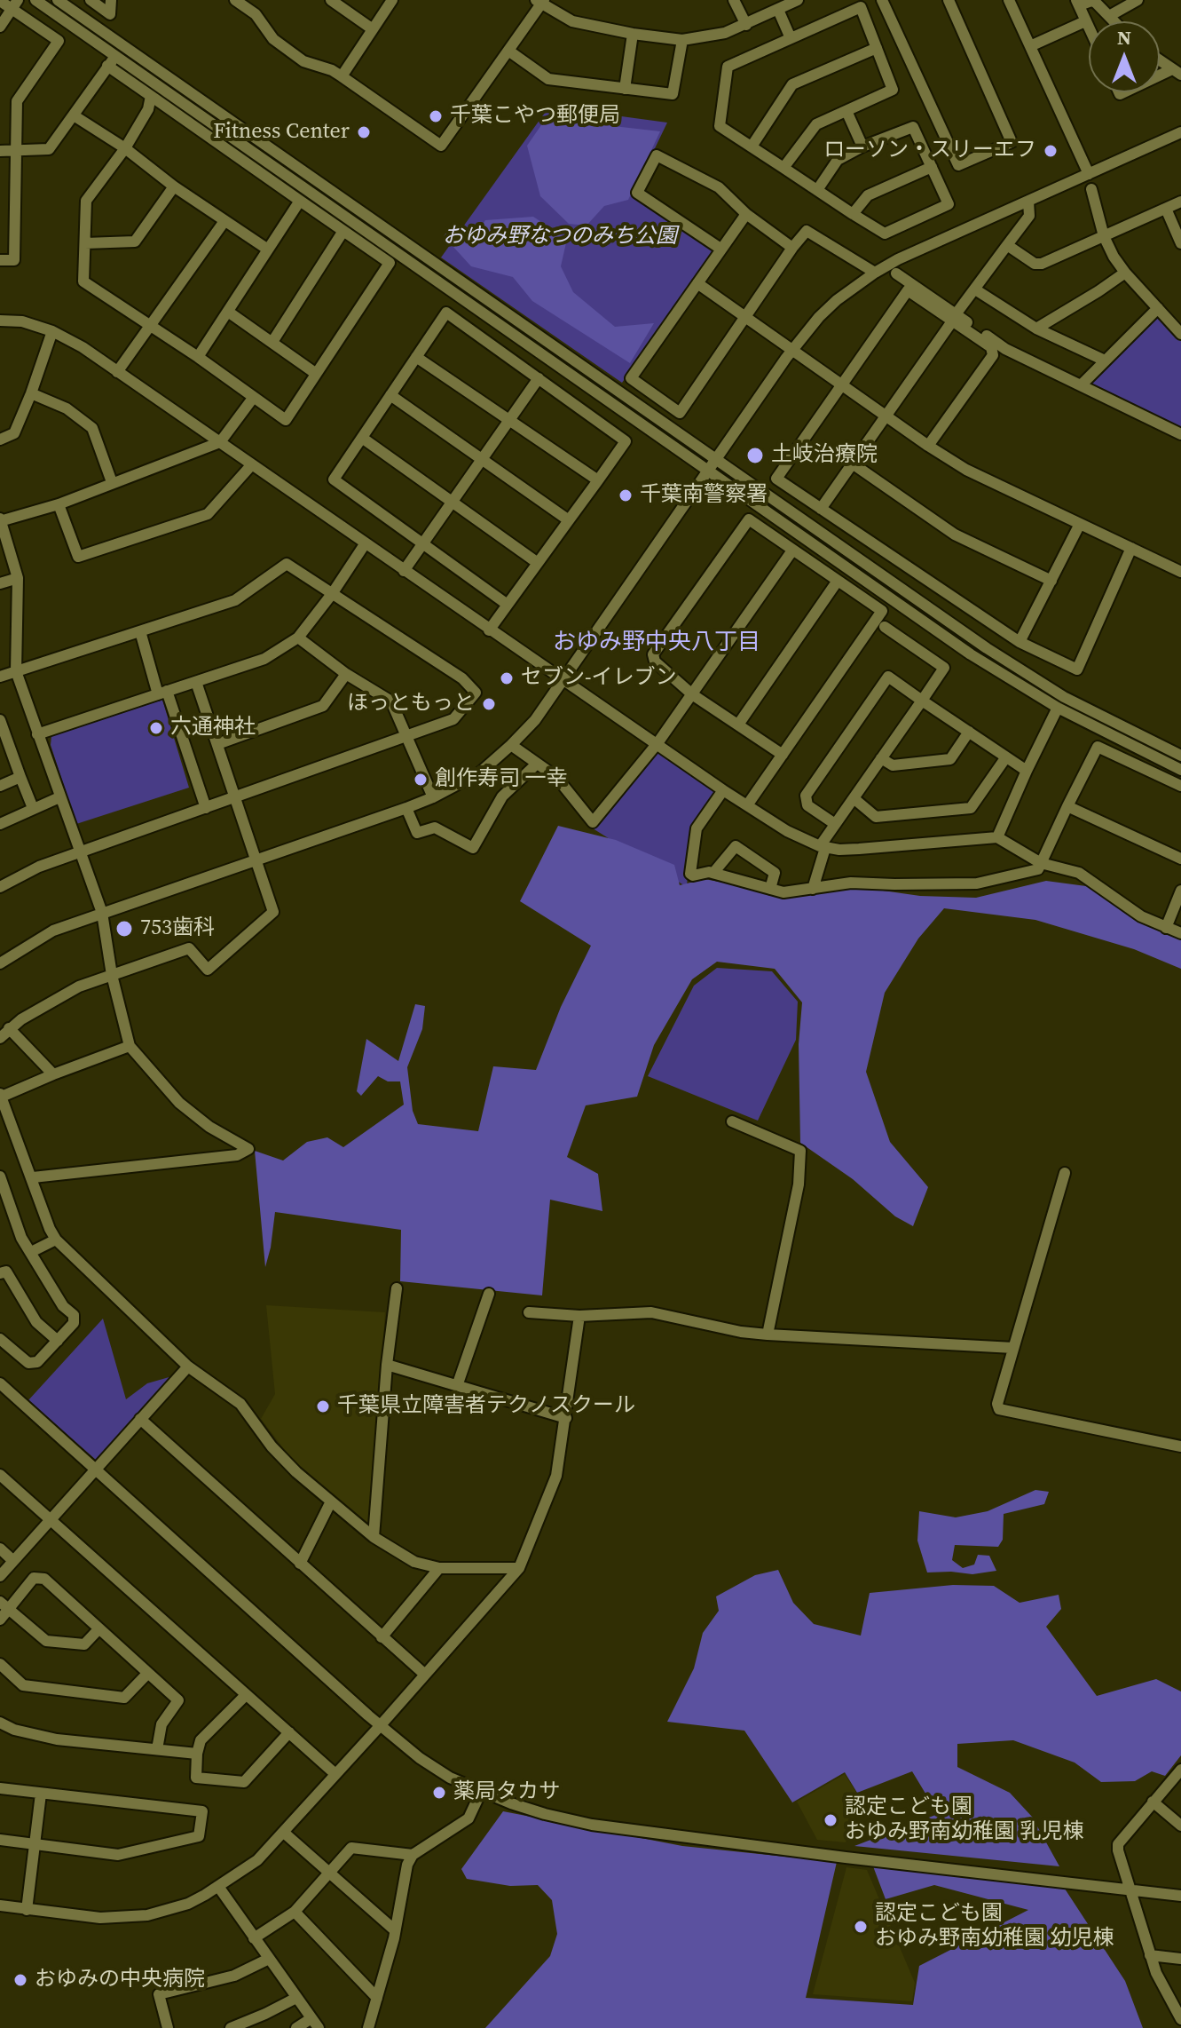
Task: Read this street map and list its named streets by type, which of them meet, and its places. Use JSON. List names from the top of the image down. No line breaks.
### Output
{"districts":["おゆみ野中央八丁目"],"parks":["おゆみ野なつのみち公園"],"places":["千葉こやつ郵便局","Fitness Center","ローソン・スリーエフ","土岐治療院","千葉南警察署","セブン-イレブン","ほっともっと","六通神社","創作寿司 一幸","753歯科","千葉県立障害者テクノスクール","薬局タカサ","認定こども園 おゆみ野南幼稚園 乳児棟","認定こども園 おゆみ野南幼稚園 幼児棟","おゆみの中央病院"],"north":"top"}
